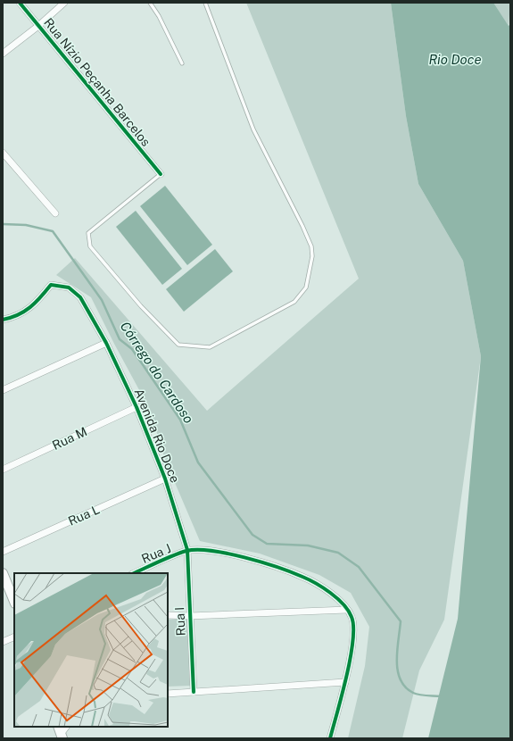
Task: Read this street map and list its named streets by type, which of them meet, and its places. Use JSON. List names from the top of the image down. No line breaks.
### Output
{"streets":{"street":["Rua Nízio Peçanha Barcelos","Avenida Rio Doce","Rua M","Rua L","Rua J","Rua I"]},"crossings":[["Avenida Rio Doce","Rua M"],["Avenida Rio Doce","Rua L"],["Avenida Rio Doce","Rua J"],["Avenida Rio Doce","Rua I"],["Rua J","Rua I"]],"water":["Rio Doce","Córrego do Cardoso"]}
